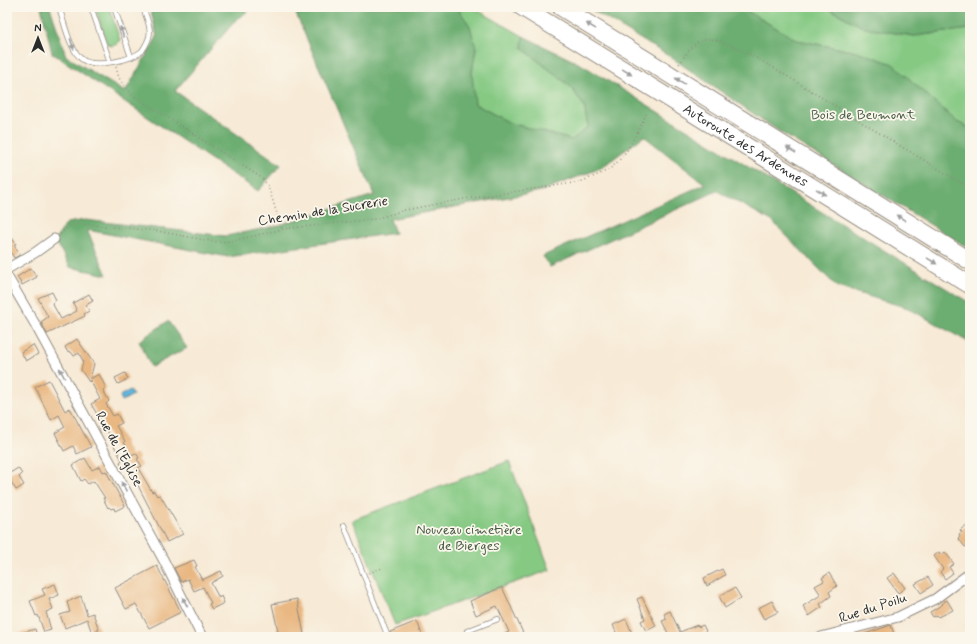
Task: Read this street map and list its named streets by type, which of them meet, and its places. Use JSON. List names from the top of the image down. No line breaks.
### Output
{"streets":{"highway":["Autoroute des Ardennes"],"street":["Rue de l'Eglise","Rue du Poilu"],"path":["Chemin de la Sucrerie"]},"one_way":["Rue de l'Eglise"],"parks":["Bois de Beumont","Nouveau cimetière de Bierges"],"north":"top"}
